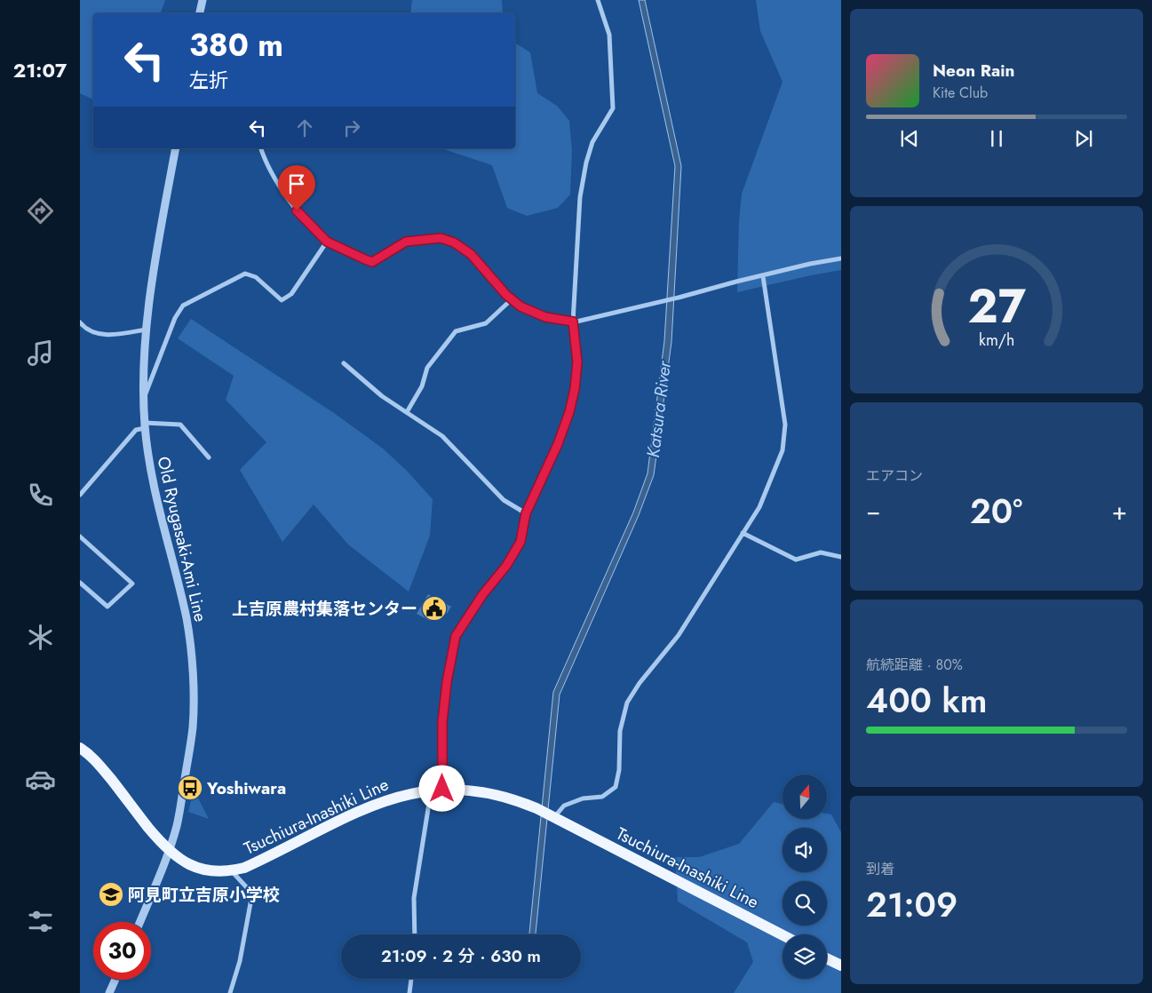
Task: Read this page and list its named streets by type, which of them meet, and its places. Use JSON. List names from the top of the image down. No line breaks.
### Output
{"streets":{"main road":["Tsuchiura-Inashiki Line"],"street":["Old Ryugasaki-Ami Line"]},"crossings":[["Old Ryugasaki-Ami Line","Tsuchiura-Inashiki Line"]],"water":["Katsura River"],"places":{"public building":["上吉原農村集落センター"],"bus stop":["Yoshiwara"],"school or university":["阿見町立吉原小学校"]},"north":"top","page":{"tabs":"21:07","turn":["380 m","左折"],"song":["Neon Rain","Kite Club"],"tile":["エアコン",["航続距離 · 80%","400 km"],["到着","21:09"]],"heat":["−","20°","+"],"limit":"30","trip":"21:09 · 2 分 · 630 m","gauge":["27","km/h"]}}
